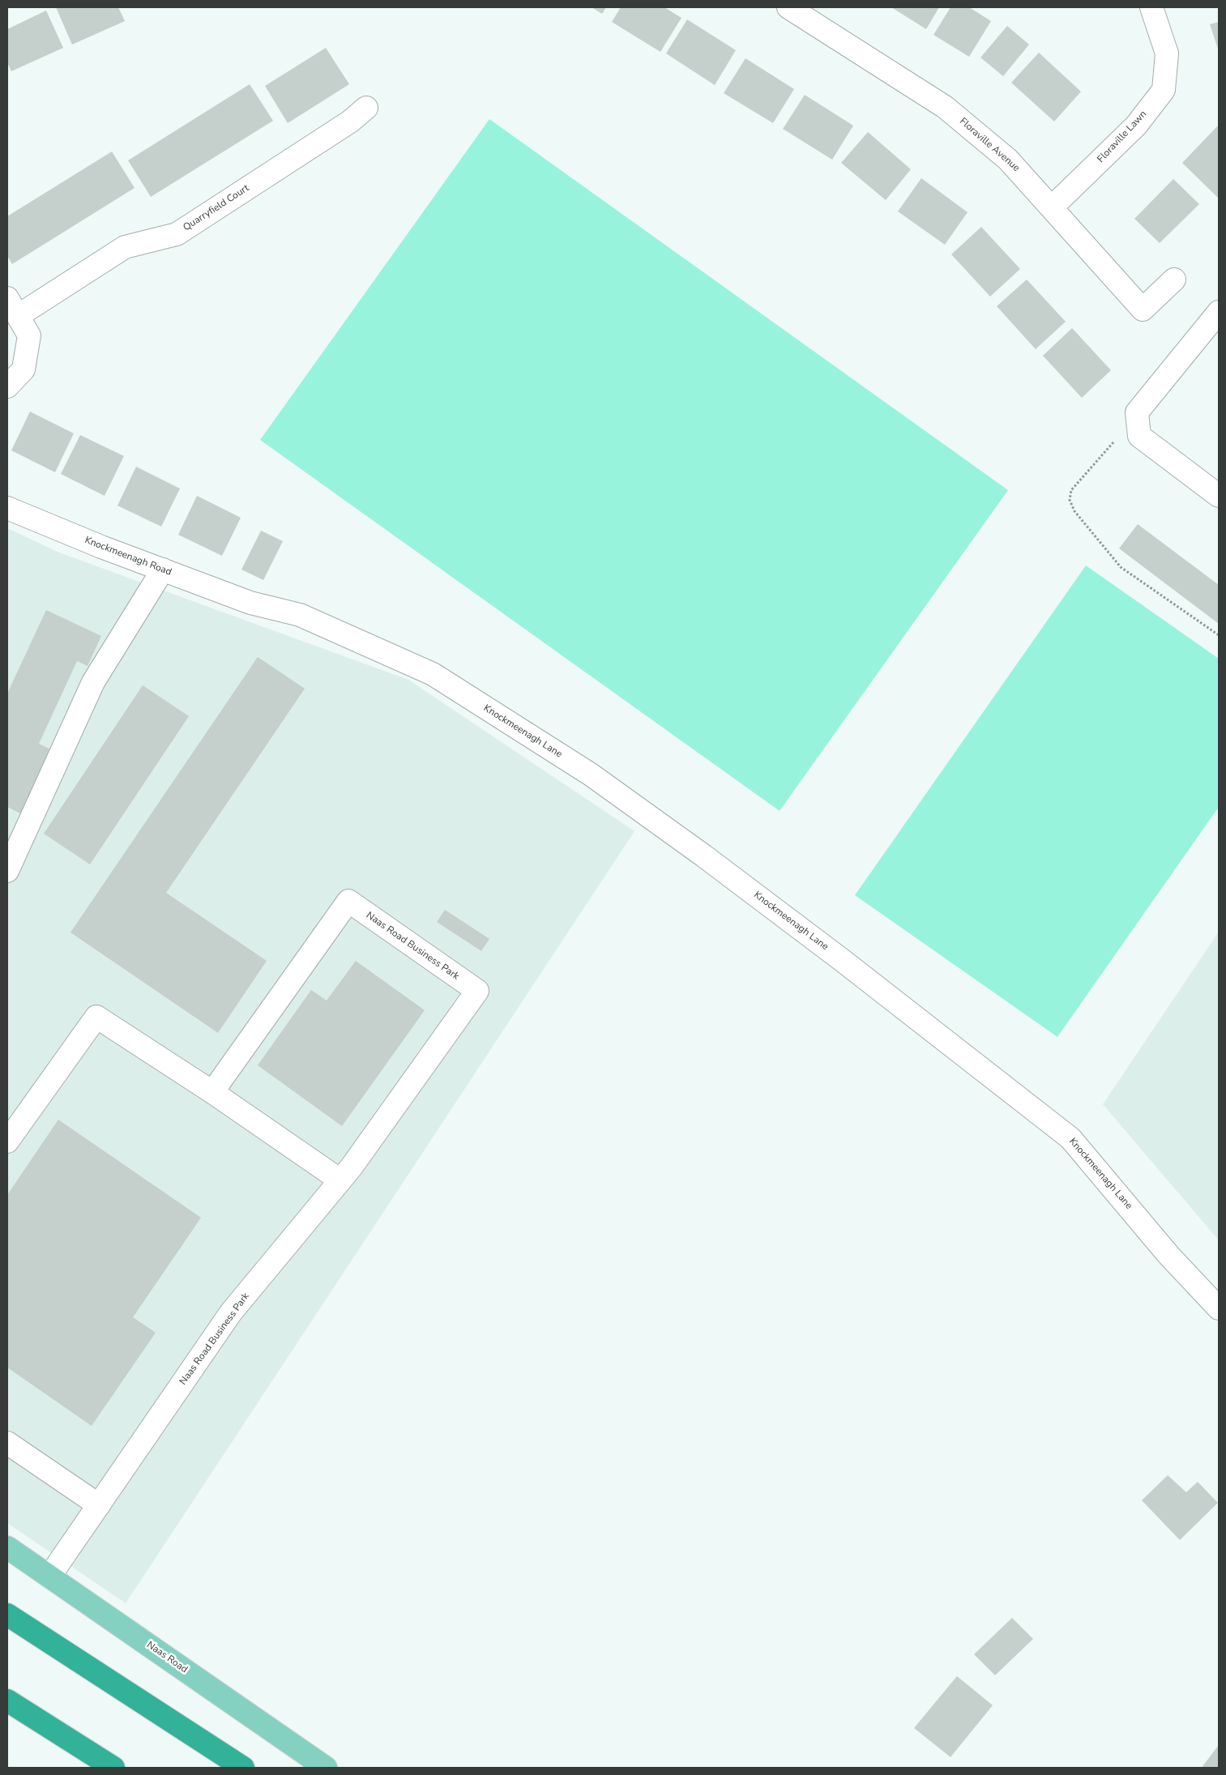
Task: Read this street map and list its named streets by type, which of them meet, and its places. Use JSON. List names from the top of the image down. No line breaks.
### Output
{"streets":{"main road":["Naas Road"],"street":["Floraville Lawn","Floraville Avenue","Quarryfield Court","Knockmeenagh Road","Knockmeenagh Lane","Naas Road Business Park"]},"crossings":[["Floraville Lawn","Floraville Avenue"],["Knockmeenagh Road","Knockmeenagh Lane"],["Naas Road Business Park","Naas Road"]]}
